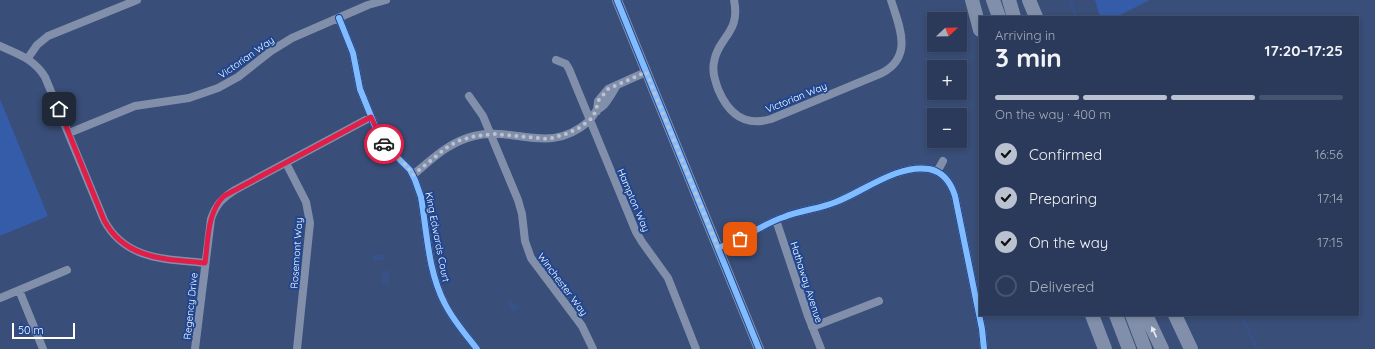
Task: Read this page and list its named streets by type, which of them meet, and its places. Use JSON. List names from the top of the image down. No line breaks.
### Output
{"streets":{"street":["Victorian Way","Hampton Way","King Edwards Court","Rosemont Way","Hathaway Avenue","Winchester Way","Regency Drive"]},"crossings":[["Victorian Way","King Edwards Court"],["King Edwards Court","Regency Drive"],["Rosemont Way","Regency Drive"]],"scale_bar":"50 m","north":"right","page":{"map_buttons":["+","−"],"heading":["3 min","Arriving in","17:20–17:25"],"bar":"On the way · 400 m","list":[["Confirmed","16:56"],["Preparing","17:14"],["On the way","17:15"],"Delivered"],"scale":"50 m"}}
